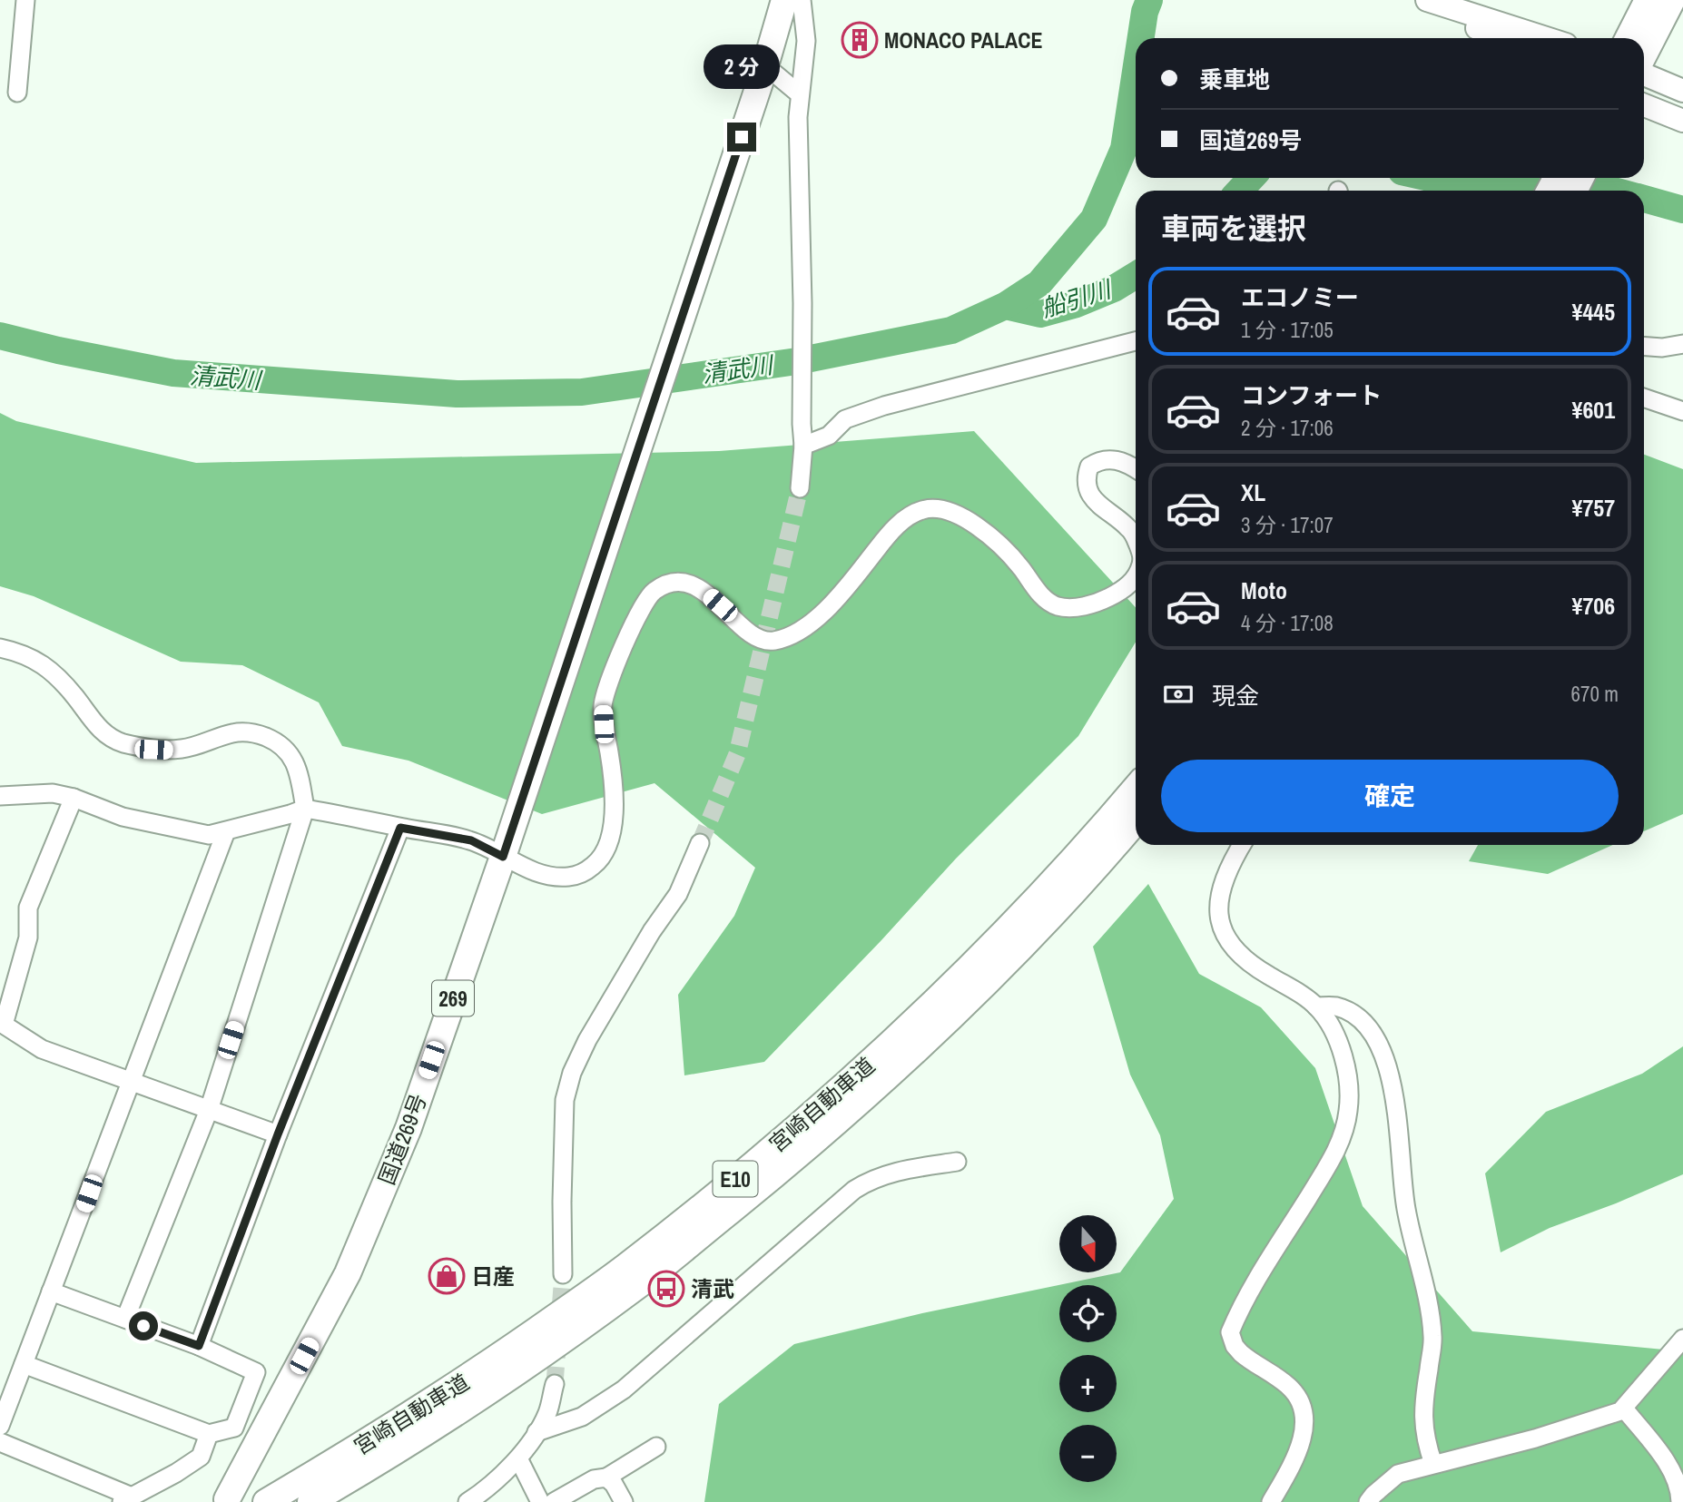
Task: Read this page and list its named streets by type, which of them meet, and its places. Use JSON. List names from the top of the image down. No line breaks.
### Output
{"streets":{"highway":["269","宮崎自動車道","国道269号","E10"]},"water":["船引川","清武川"],"places":{"building":["MONACO PALACE"],"shop":["日産"],"bus stop":["清武"]},"north":"bottom","page":{"banner":["乗車地","国道269号"],"bubble":"2 分","heading":"車両を選択","list":[{"name":"エコノミー","note":"1 分 · 17:05","value":"¥445"},{"name":"コンフォート","note":"2 分 · 17:06","value":"¥601"},{"name":"XL","note":"3 分 · 17:07","value":"¥757"},{"name":"Moto","note":"4 分 · 17:08","value":"¥706"}],"pay":["現金","670 m"],"buttons":"確定","map_buttons":["+","−"]}}
